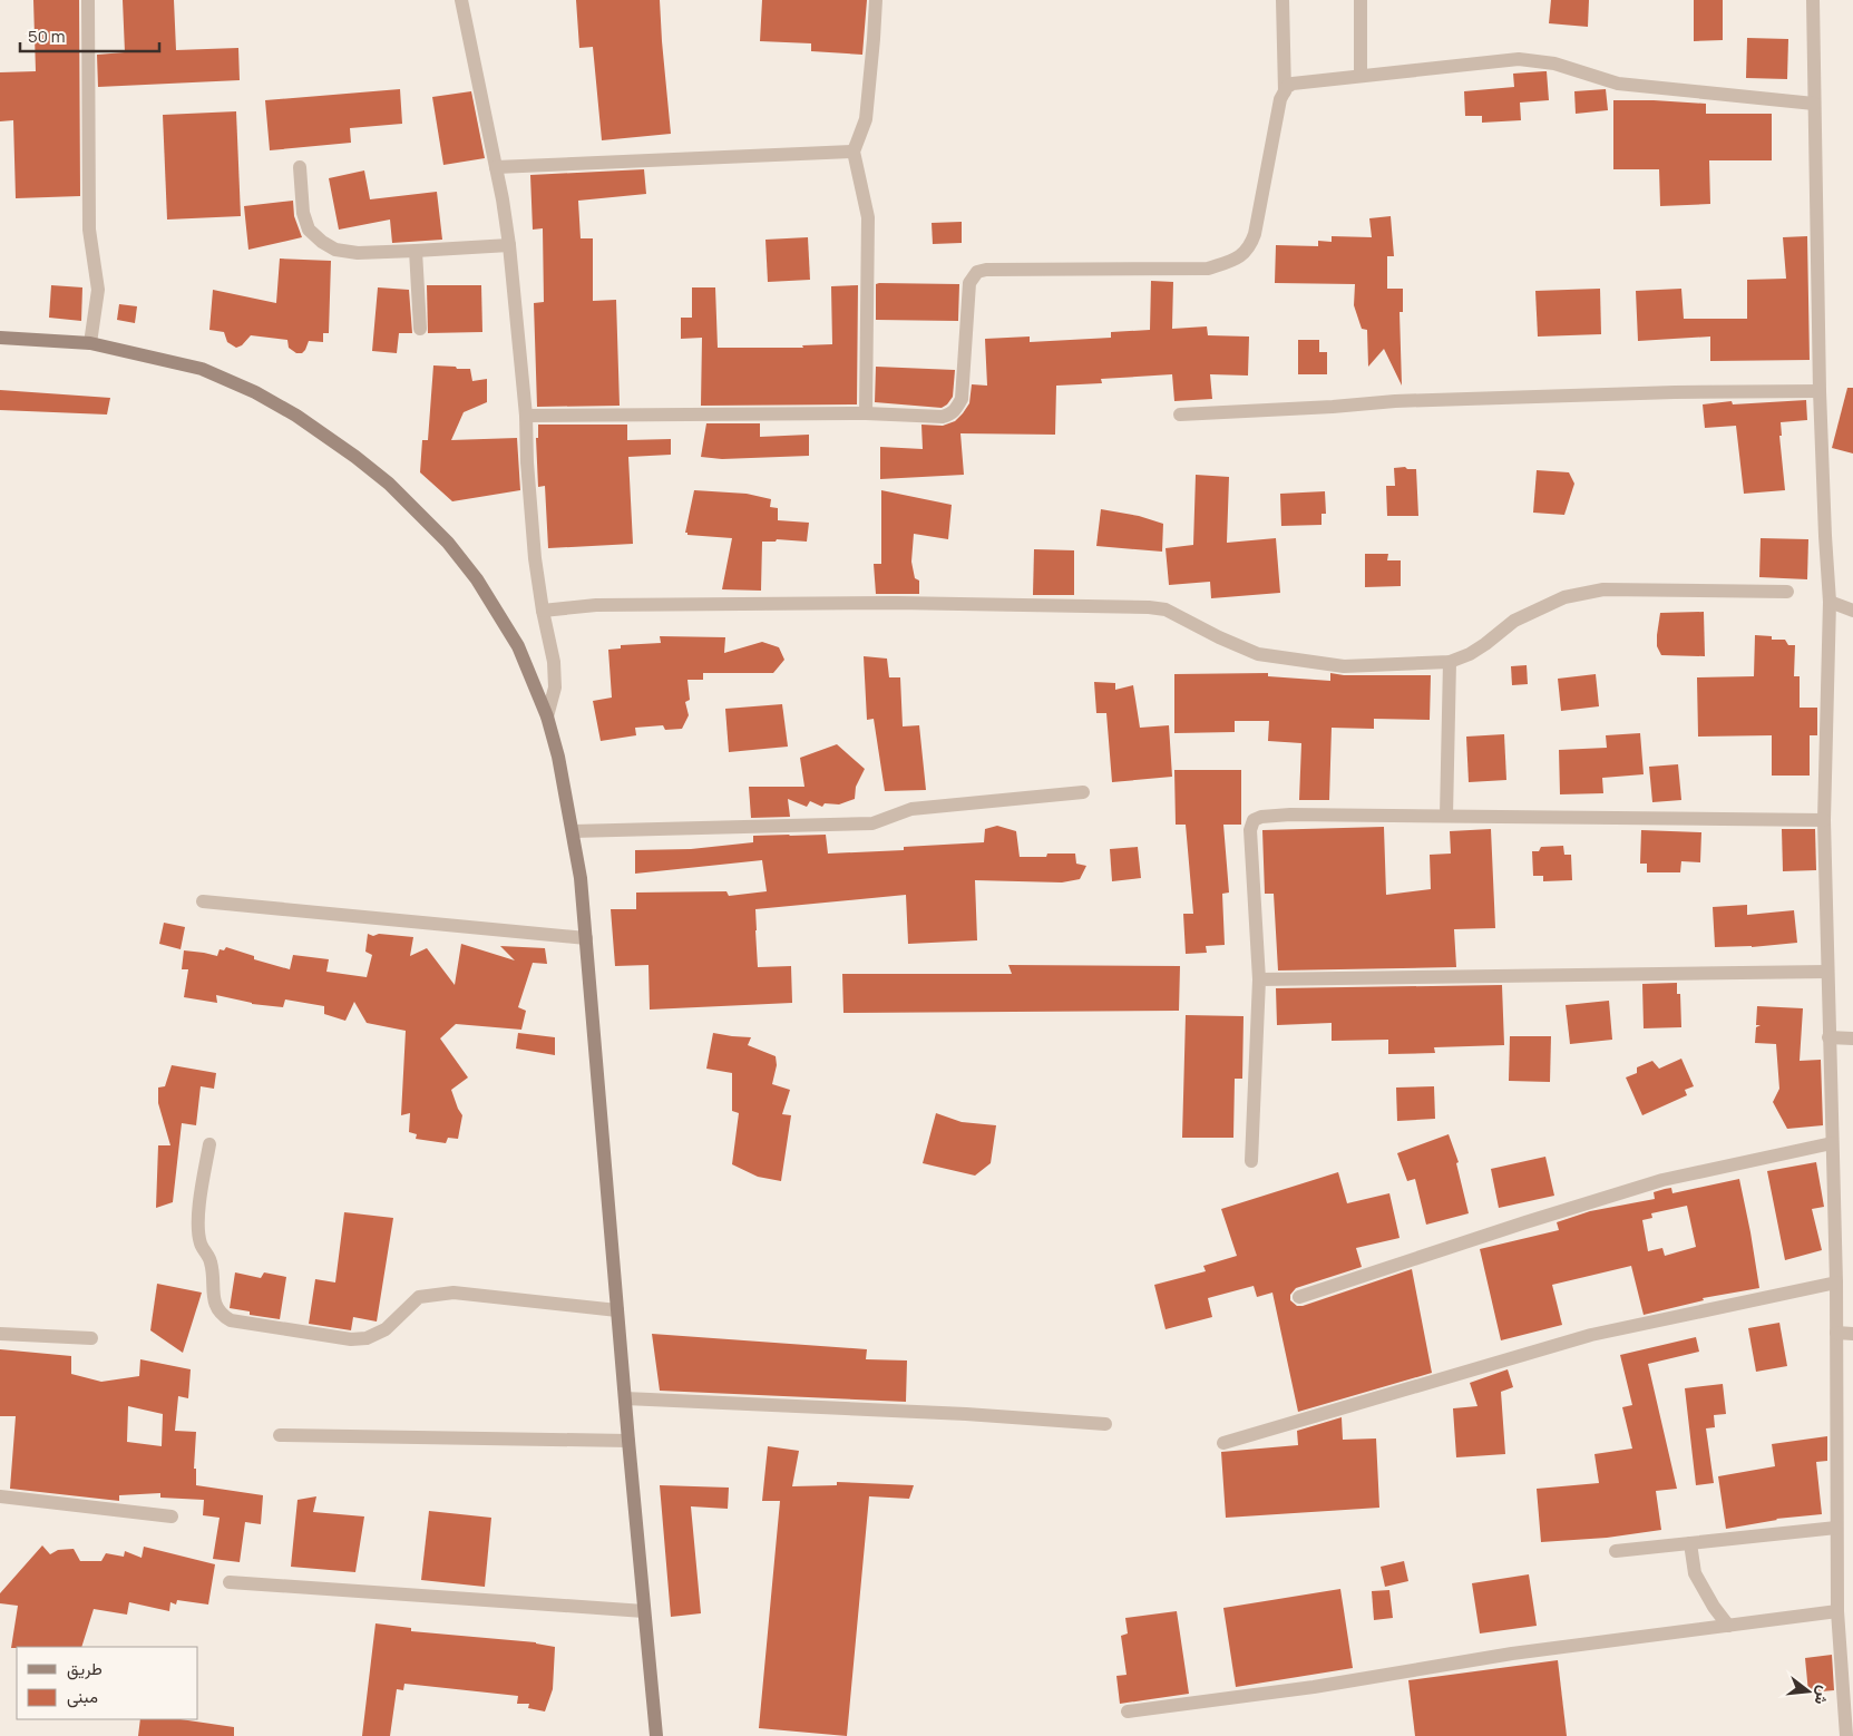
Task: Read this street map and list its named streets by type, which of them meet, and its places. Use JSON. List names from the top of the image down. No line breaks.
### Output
{"legend":["طريق","مبنى"],"scale_bar":"50 m","north":"right"}
